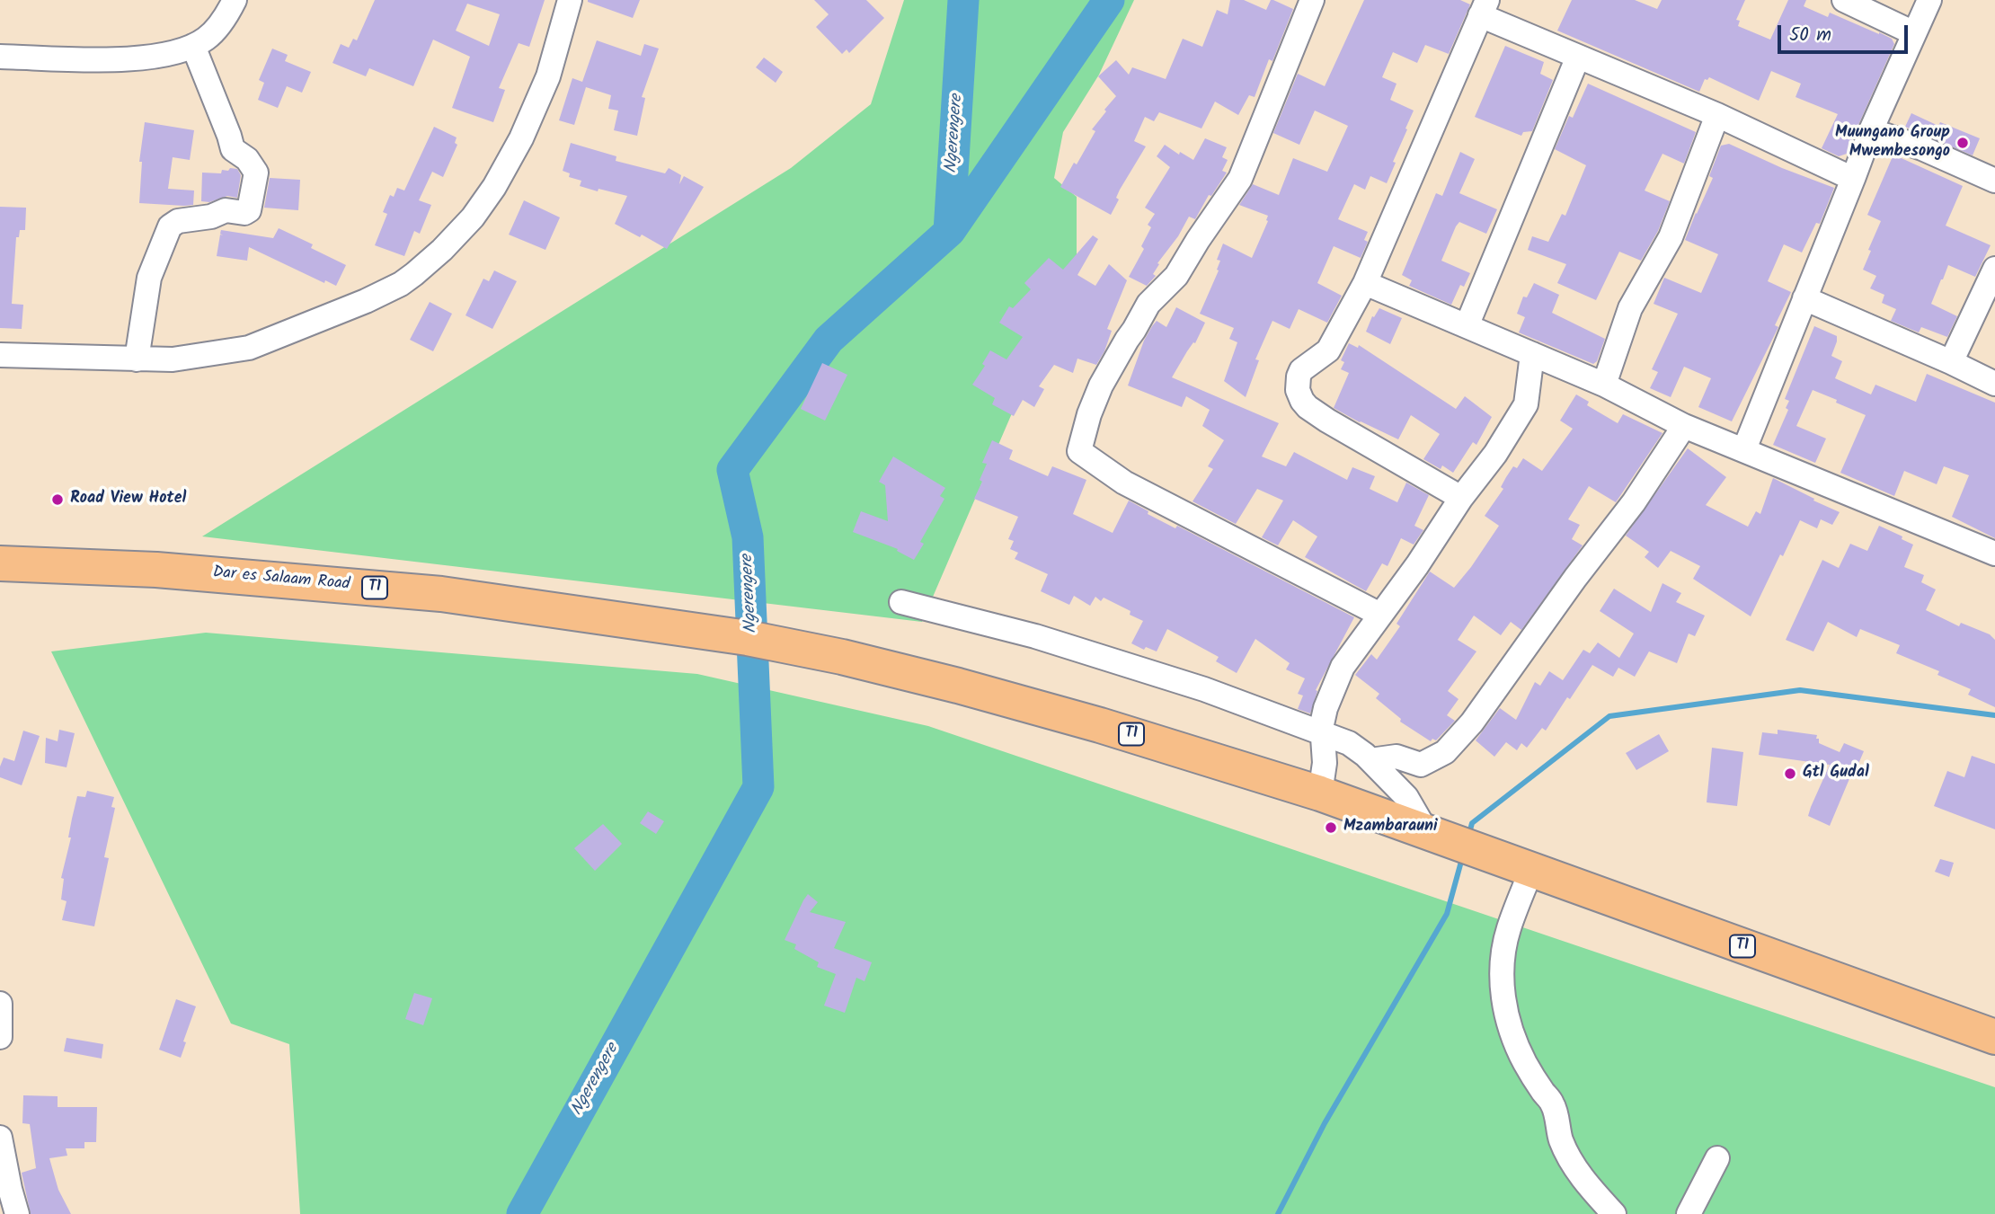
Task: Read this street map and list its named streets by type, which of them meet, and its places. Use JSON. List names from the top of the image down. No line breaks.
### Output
{"streets":{"highway":["Dar es Salaam Road","T1"]},"crossings":[["Dar es Salaam Road","T1"]],"water":["Ngerengere"],"places":["Muungano Group Mwembesongo","Road View Hotel","Gtl Gudal","Mzambarauni"],"scale_bar":"50 m"}
